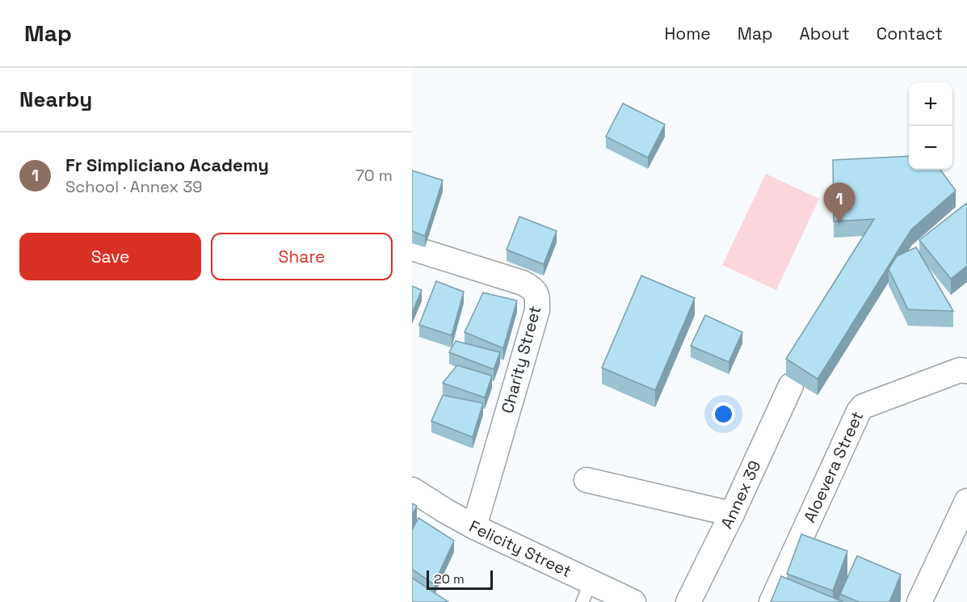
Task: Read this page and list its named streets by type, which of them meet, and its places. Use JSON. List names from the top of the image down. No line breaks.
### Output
{"streets":{"street":["Charity Street","Aloevera Street","Annex 39","Felicity Street"]},"crossings":[["Charity Street","Felicity Street"]],"scale_bar":"20 m","page":{"header":"Map","nav":["Home","Map","About","Contact"],"heading":"Nearby","map_buttons":["+","−"],"list":[{"mark":"1","name":"Fr Simpliciano Academy","note":"School · Annex 39","value":"70 m"}],"pins":"1","buttons":["Save","Share"],"scale":"20 m"}}
